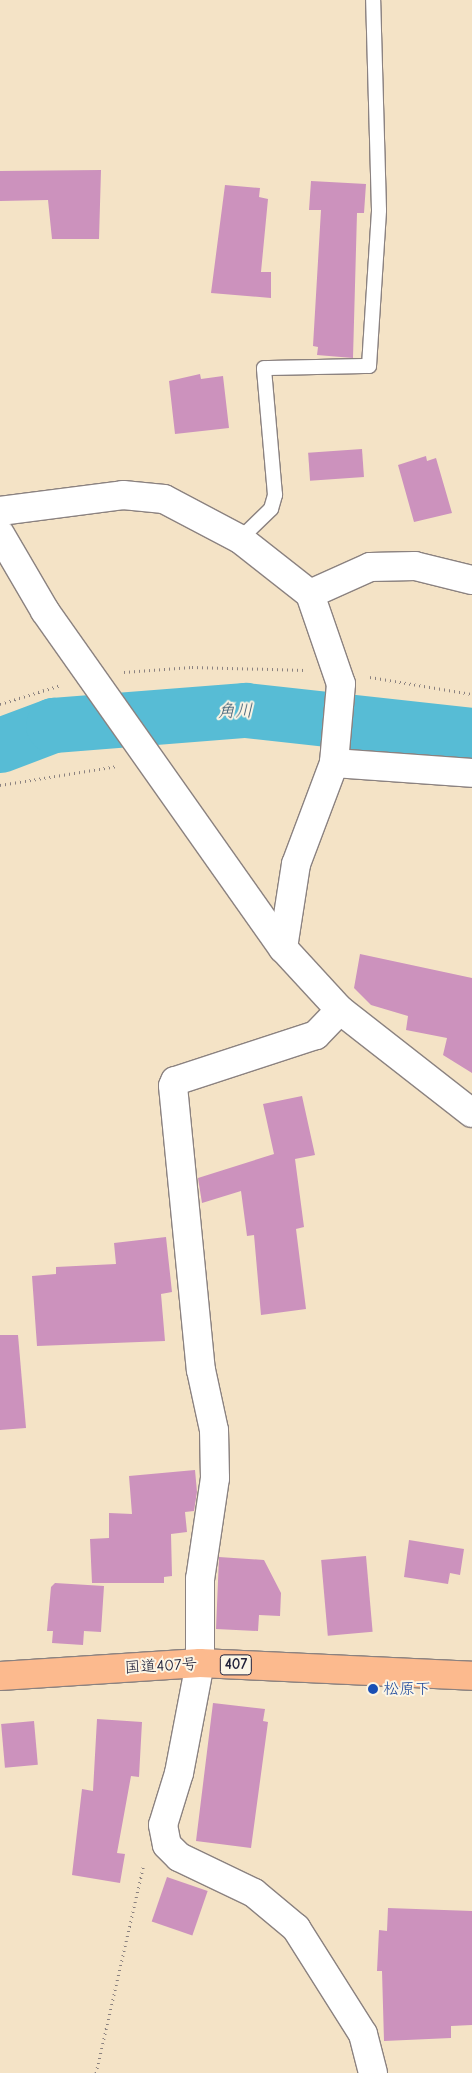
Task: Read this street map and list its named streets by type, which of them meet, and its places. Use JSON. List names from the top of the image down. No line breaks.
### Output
{"streets":{"highway":["407","国道407号"]},"water":["角川"],"places":["松原下"]}
